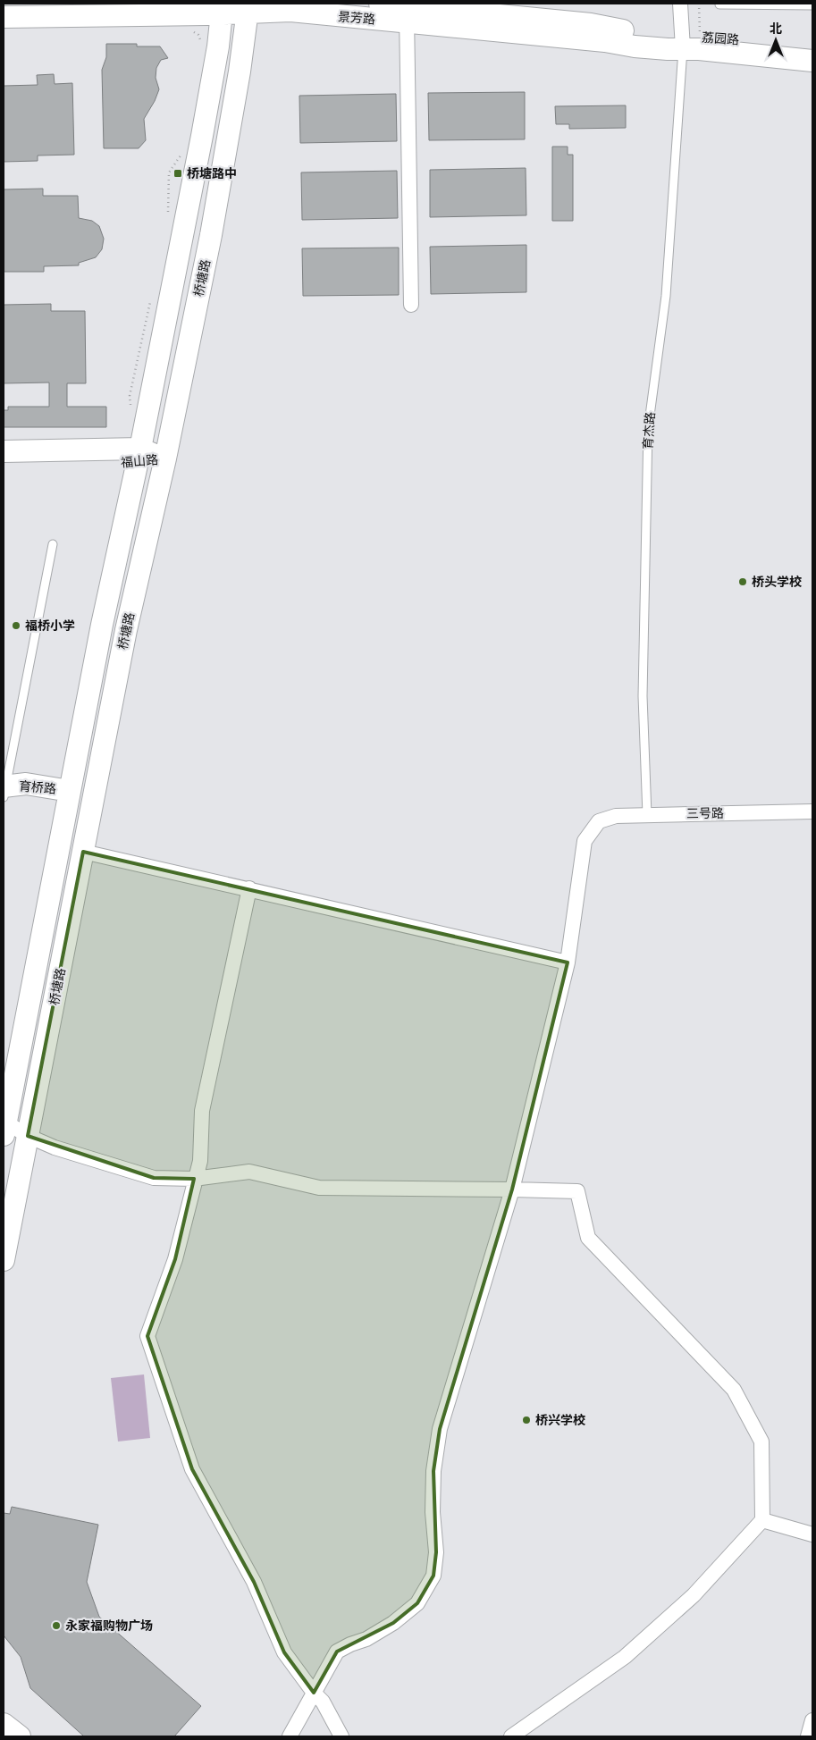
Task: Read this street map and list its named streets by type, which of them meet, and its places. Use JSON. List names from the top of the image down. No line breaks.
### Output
{"streets":{"street":["景芳路","荔园路","桥塘路","福山路","育桥路","三号路"],"lane":["育杰路"]},"crossings":[["景芳路","荔园路"],["景芳路","桥塘路"],["景芳路","育杰路"],["荔园路","育杰路"],["桥塘路","福山路"],["桥塘路","育桥路"],["育杰路","三号路"]],"places":{"transit":["桥塘路中"],"other":["桥头学校","福桥小学","桥兴学校","永家福购物广场"]},"north":"top"}
